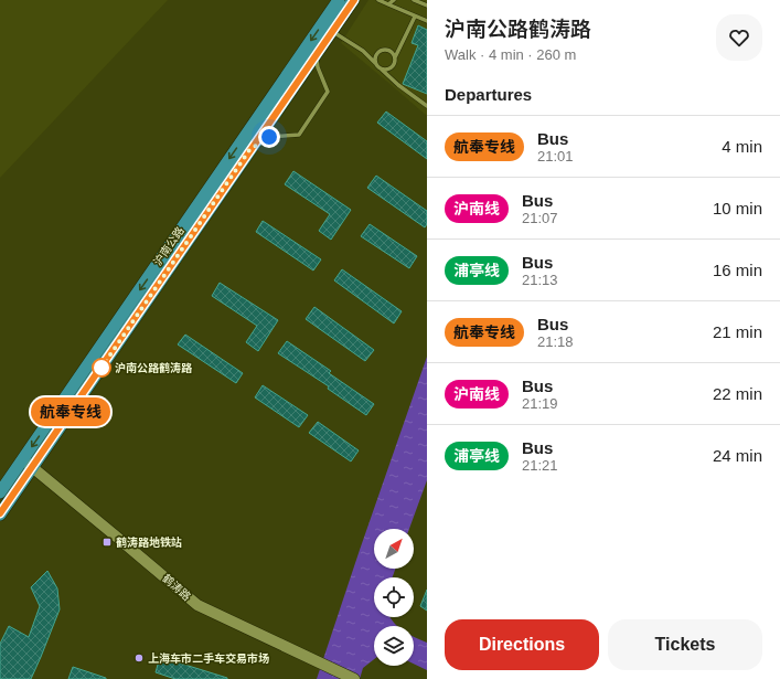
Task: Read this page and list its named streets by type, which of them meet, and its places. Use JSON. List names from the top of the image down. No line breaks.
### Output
{"streets":{"main road":["沪南公路"],"street":["鹤涛路"]},"crossings":[["沪南公路","鹤涛路"]],"places":{"other":["沪南公路鹤涛路","上海车市二手车交易市场"],"transit":["鹤涛路地铁站"]},"lines":["bus line 航奉专线"],"north":"top right","page":{"on_map":"航奉专线","heading":[["沪南公路鹤涛路","Walk · 4 min · 260 m"],"Departures"],"list":[{"mark":"航奉专线","name":"Bus","note":"21:01","value":"4 min"},{"mark":"沪南线","name":"Bus","note":"21:07","value":"10 min"},{"mark":"浦亭线","name":"Bus","note":"21:13","value":"16 min"},{"mark":"航奉专线","name":"Bus","note":"21:18","value":"21 min"},{"mark":"沪南线","name":"Bus","note":"21:19","value":"22 min"},{"mark":"浦亭线","name":"Bus","note":"21:21","value":"24 min"}],"buttons":["Directions","Tickets"]}}
